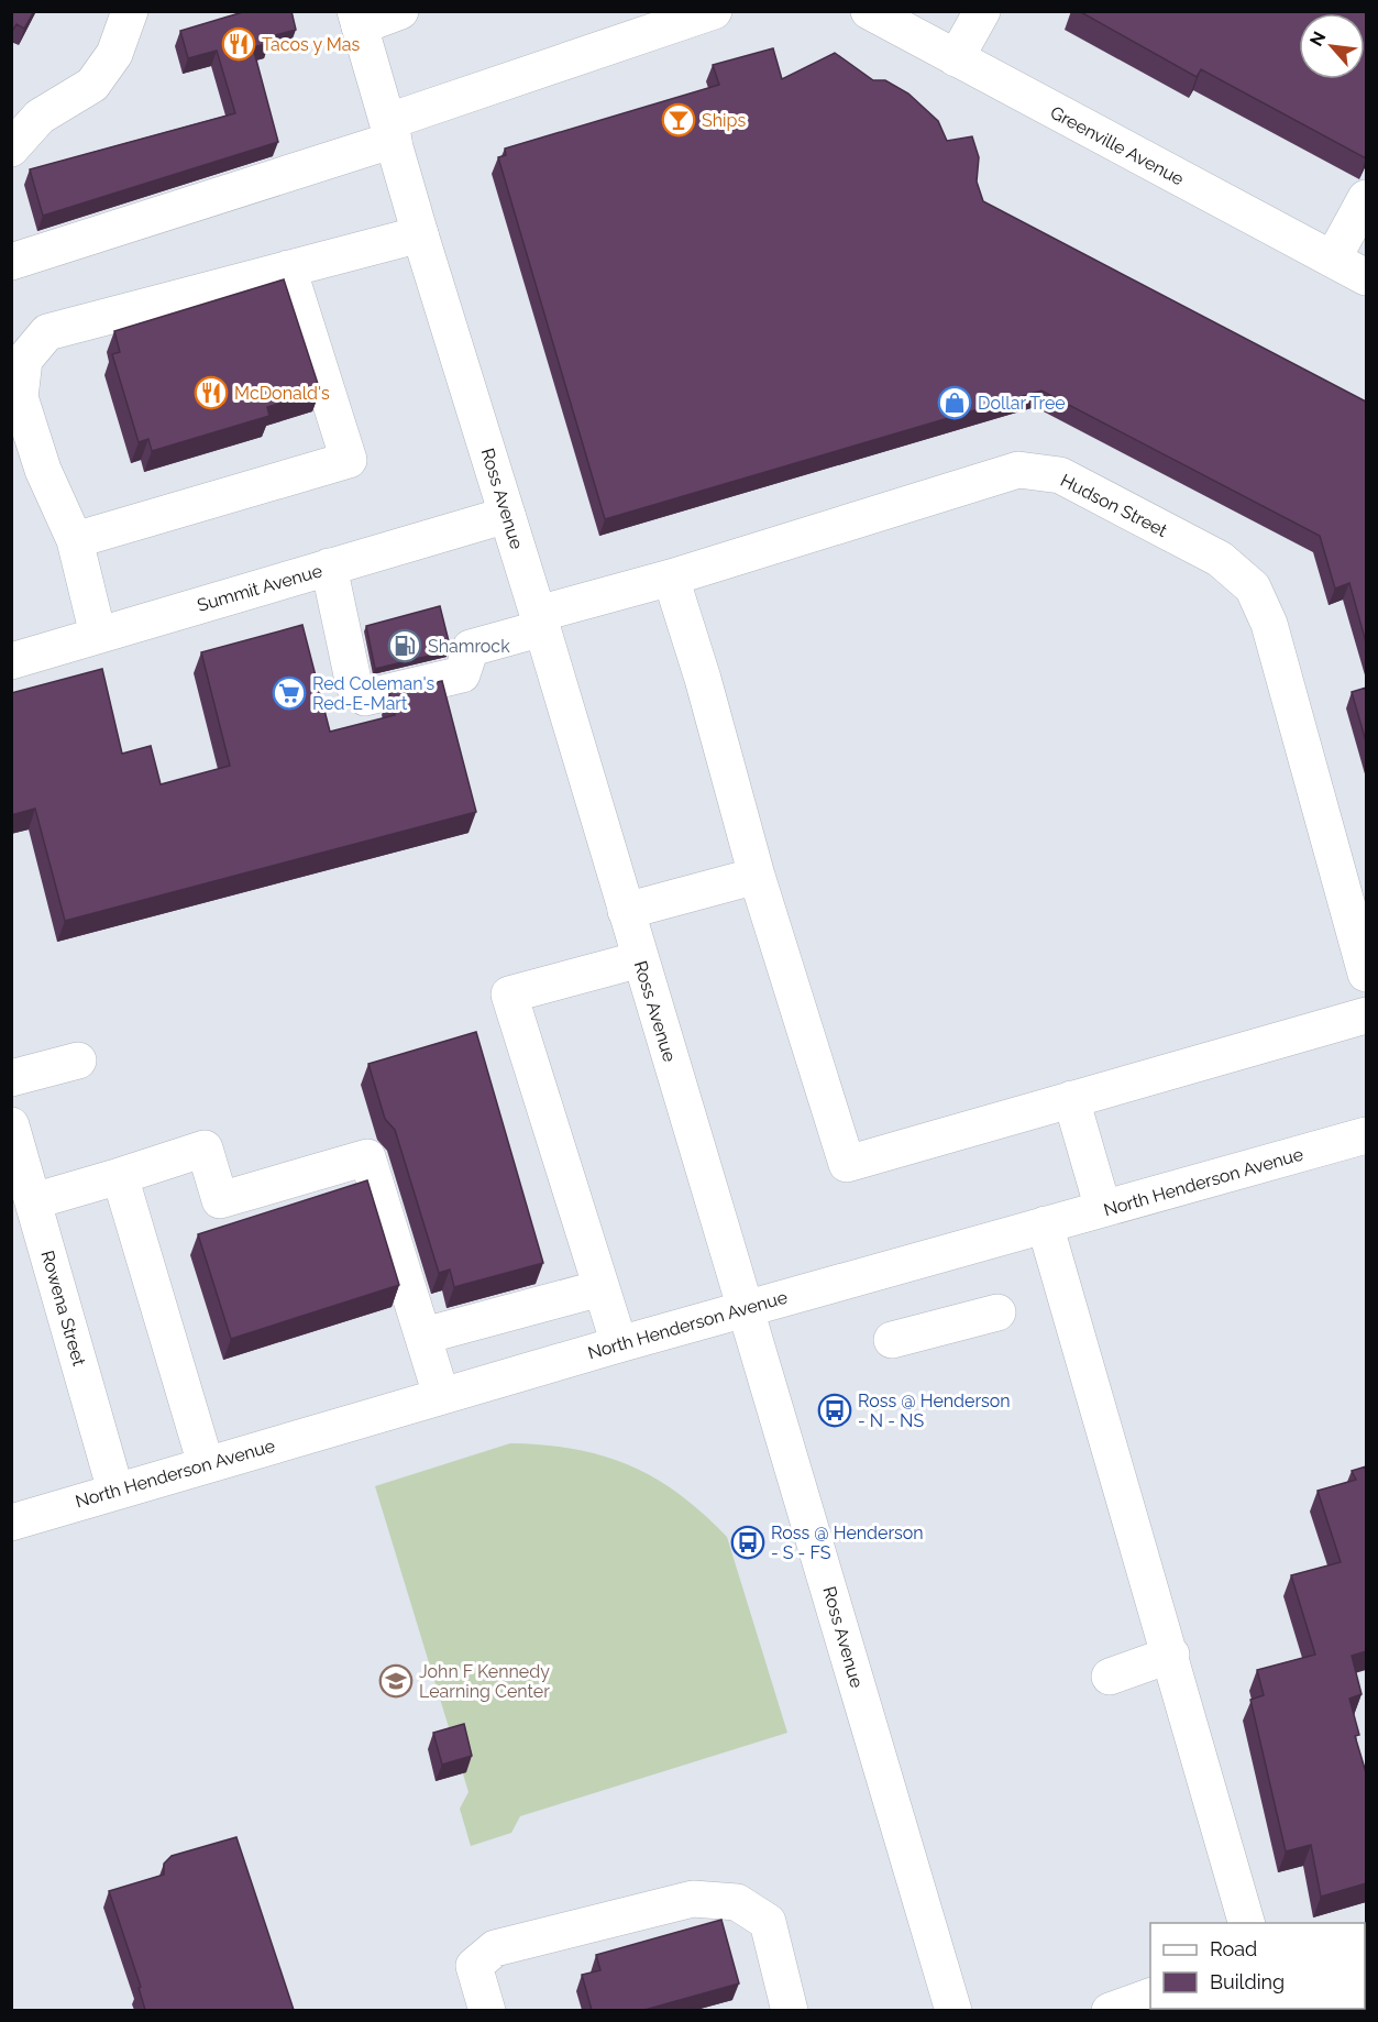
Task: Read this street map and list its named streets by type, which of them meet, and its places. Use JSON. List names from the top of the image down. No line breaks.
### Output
{"streets":{"main road":["Greenville Avenue","Ross Avenue","Hudson Street","Summit Avenue","North Henderson Avenue","Rowena Street"]},"crossings":[["Ross Avenue","Hudson Street"],["Ross Avenue","Summit Avenue"],["Ross Avenue","North Henderson Avenue"],["Hudson Street","Summit Avenue"],["North Henderson Avenue","Rowena Street"]],"places":{"restaurant":["Tacos y Mas","McDonald's"],"bar":["Ships"],"shop":["Dollar Tree"],"fuel station":["Shamrock"],"supermarket":["Red Coleman's Red-E-Mart"],"bus stop":["Ross @ Henderson - N - NS","Ross @ Henderson - S - FS"],"school or university":["John F Kennedy Learning Center"]},"legend":["Road","Building"],"north":"top left"}
